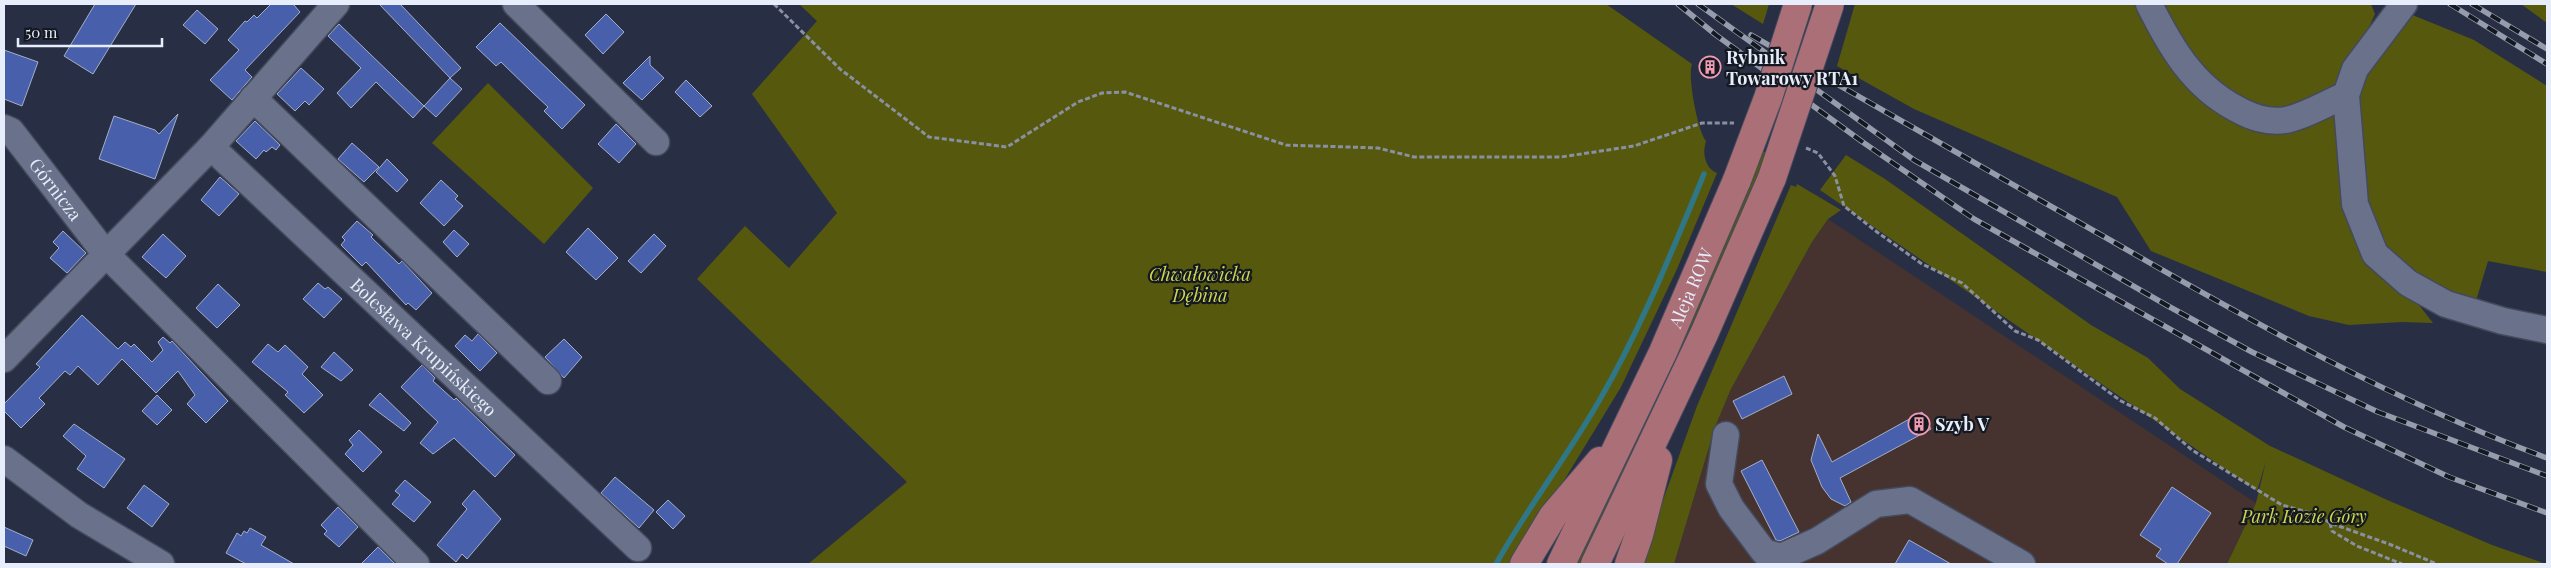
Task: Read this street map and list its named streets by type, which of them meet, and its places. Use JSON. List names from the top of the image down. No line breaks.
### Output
{"streets":{"main road":["Aleja ROW"],"street":["Górnicza","Bolesława Krupińskiego"]},"parks":["Chwałowicka Dębina","Park Kozie Góry"],"places":{"building":["Rybnik Towarowy RTA1","Szyb V"]},"scale_bar":"50 m"}
